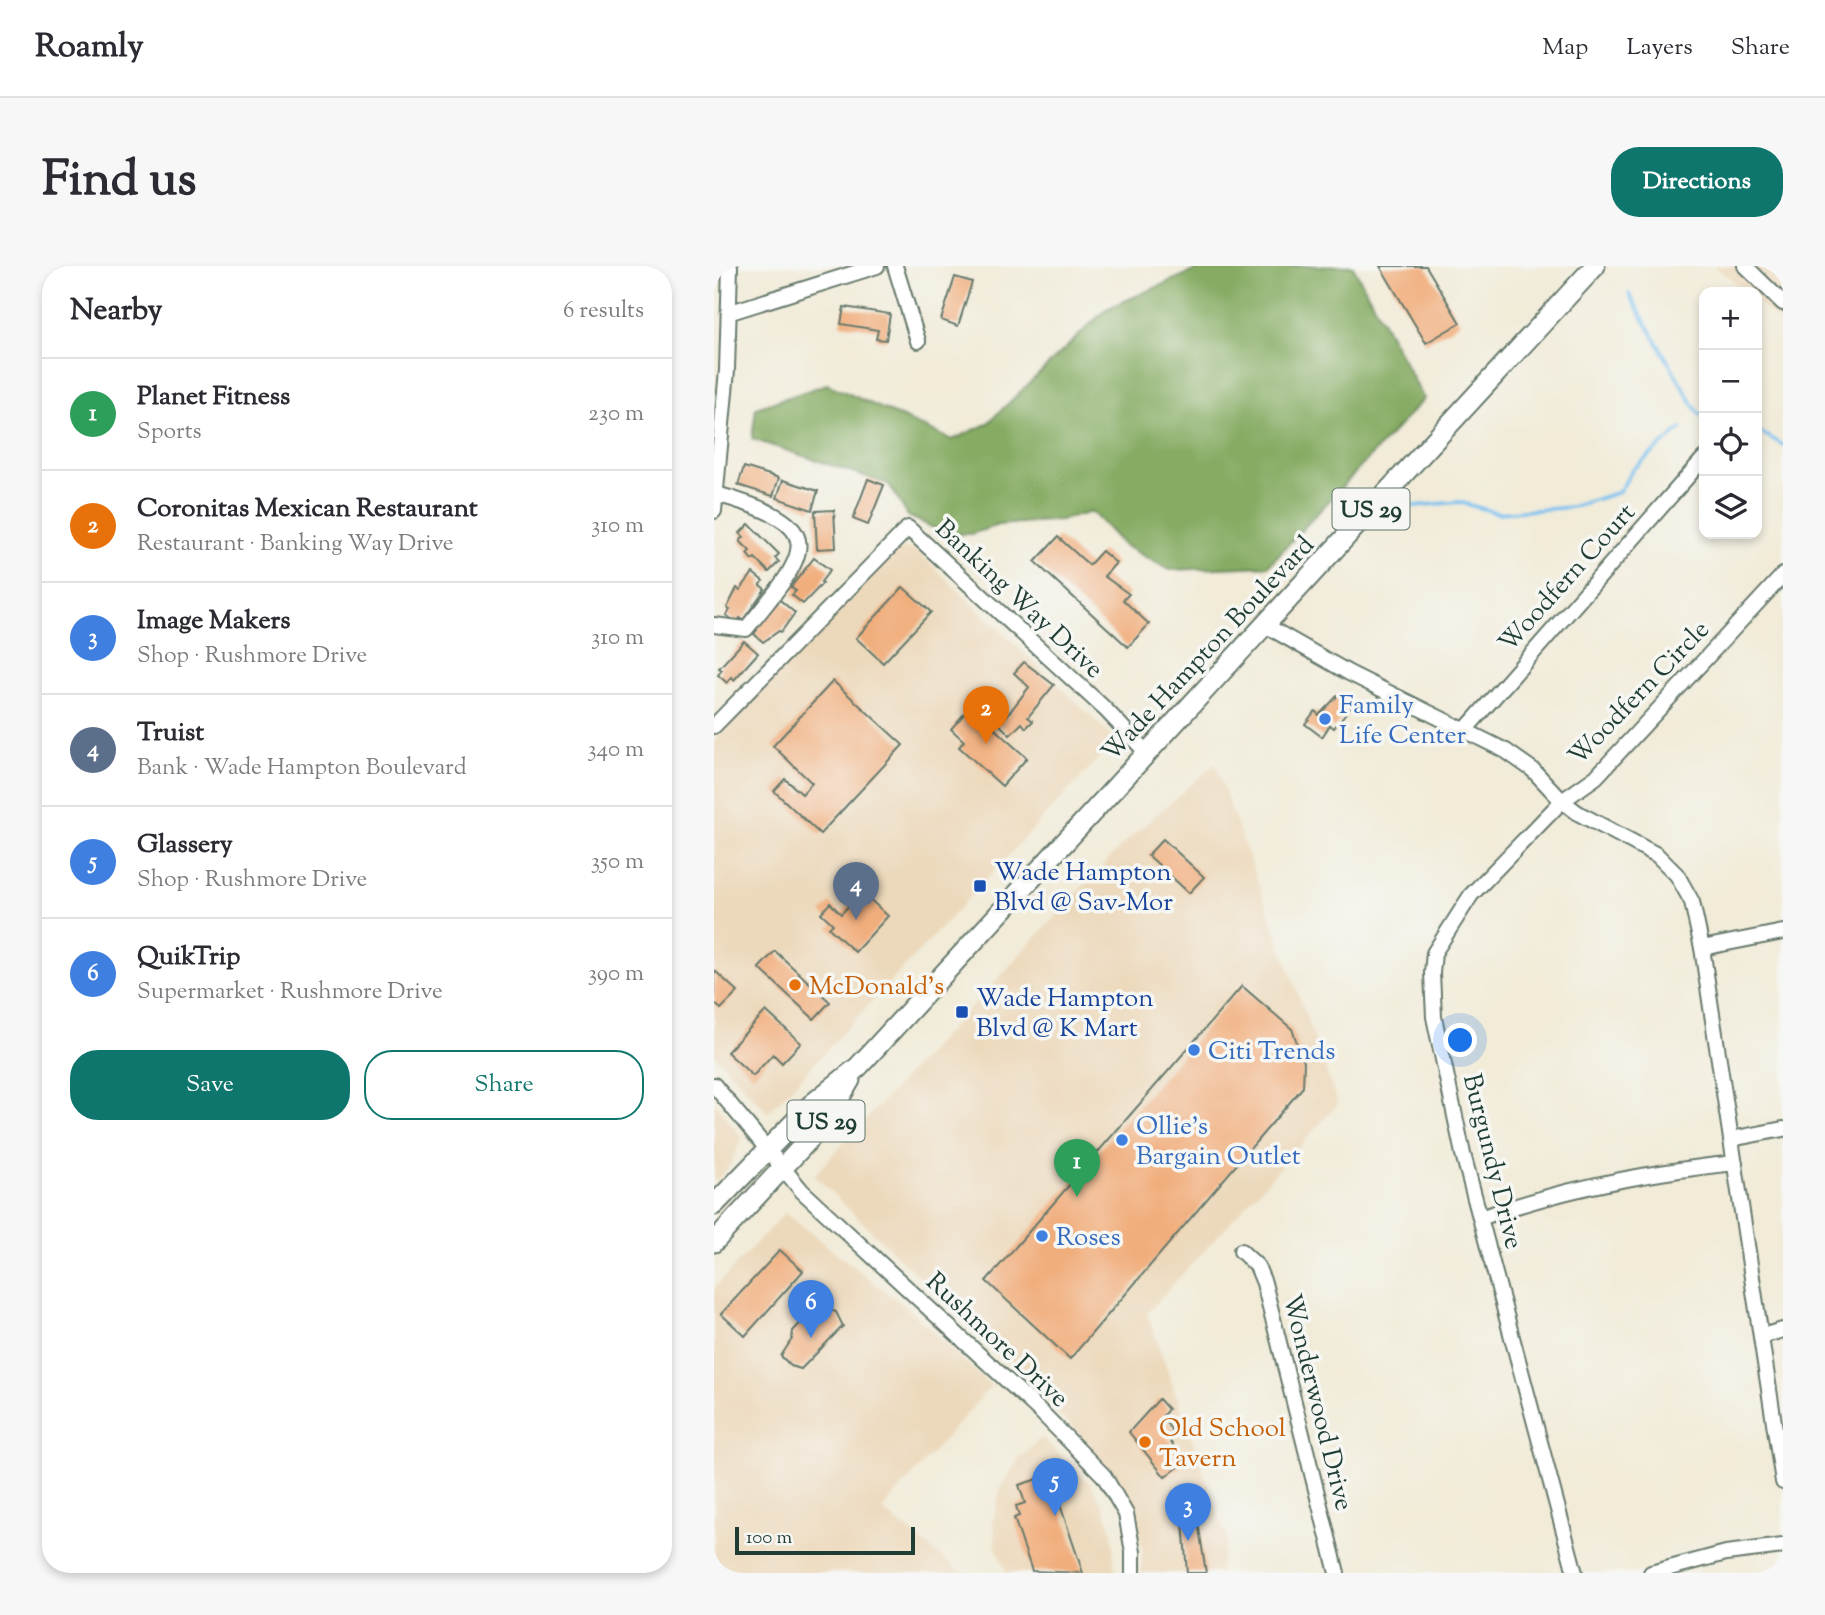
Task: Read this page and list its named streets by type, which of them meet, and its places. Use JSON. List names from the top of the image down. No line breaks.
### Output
{"streets":{"main road":["US 29","Wade Hampton Boulevard"],"street":["Woodfern Court","Banking Way Drive","Woodfern Circle","Burgundy Drive","Rushmore Drive","Wonderwood Drive"]},"crossings":[["Woodfern Court","Woodfern Circle"],["Banking Way Drive","Wade Hampton Boulevard"],["Wade Hampton Boulevard","Woodfern Circle"],["Wade Hampton Boulevard","Rushmore Drive"],["Woodfern Circle","Burgundy Drive"]],"places":{"other":["Family Life Center","McDonald's","Citi Trends","Ollie's Bargain Outlet","Roses","Old School Tavern"],"transit":["Wade Hampton Blvd @ Sav-Mor","Wade Hampton Blvd @ K Mart"]},"scale_bar":"100 m","page":{"header":"Roamly","nav":["Map","Layers","Share"],"title":"Find us","buttons":["Directions",["Save","Share"]],"heading":["Nearby","6 results"],"map_buttons":["+","−"],"list":[{"mark":"1","name":"Planet Fitness","note":"Sports","value":"230 m"},{"mark":"2","name":"Coronitas Mexican Restaurant","note":"Restaurant · Banking Way Drive","value":"310 m"},{"mark":"3","name":"Image Makers","note":"Shop · Rushmore Drive","value":"310 m"},{"mark":"4","name":"Truist","note":"Bank · Wade Hampton Boulevard","value":"340 m"},{"mark":"5","name":"Glassery","note":"Shop · Rushmore Drive","value":"350 m"},{"mark":"6","name":"QuikTrip","note":"Supermarket · Rushmore Drive","value":"390 m"}],"pins":["2","4","1","6","5","3"],"scale":"100 m"}}
